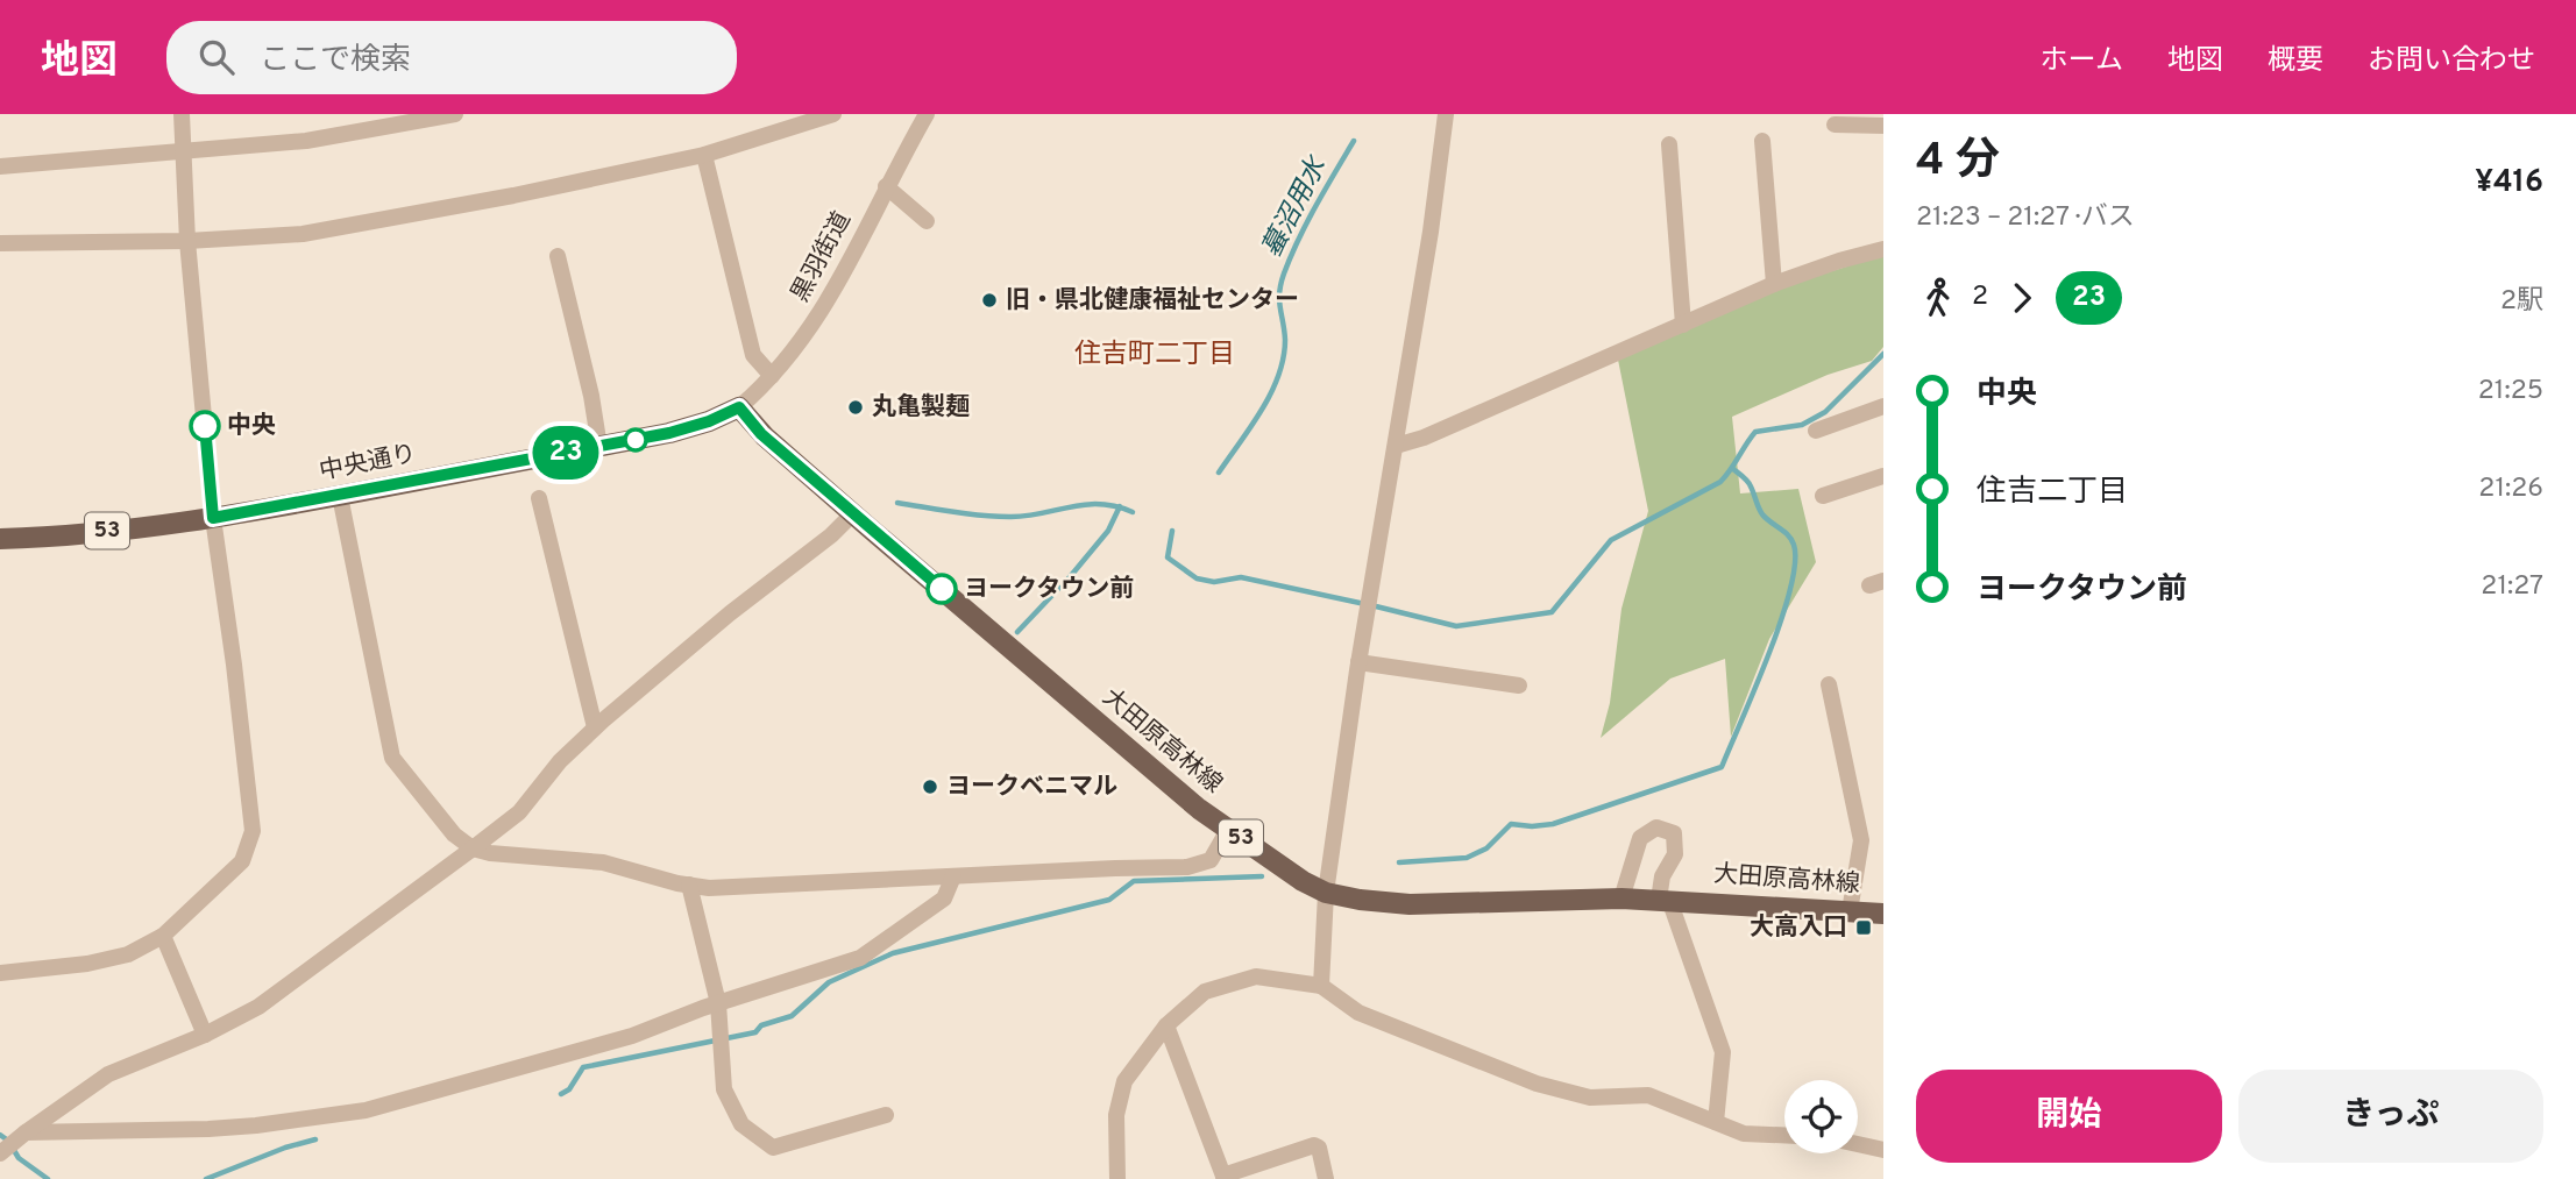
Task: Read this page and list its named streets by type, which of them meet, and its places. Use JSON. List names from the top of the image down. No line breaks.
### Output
{"streets":{"main road":["中央通り","53","大田原高林線"],"street":["黒羽街道"]},"crossings":[["黒羽街道","中央通り"],["黒羽街道","大田原高林線"],["中央通り","大田原高林線"]],"districts":["住吉町二丁目"],"water":["蟇沼用水"],"places":{"other":["旧・県北健康福祉センター","丸亀製麺","中央","ヨークタウン前","ヨークベニマル"],"transit":["大高入口"]},"lines":["bus line 23"],"page":{"header":"地図","search":"ここで検索","nav":["ホーム","地図","概要","お問い合わせ"],"on_map":"23","heading":["4 分","21:23 – 21:27 · バス","¥416"],"legs":["2","23","2駅"],"list":[{"name":"中央","value":"21:25"},{"name":"住吉二丁目","value":"21:26"},{"name":"ヨークタウン前","value":"21:27"}],"buttons":["開始","きっぷ"]}}
